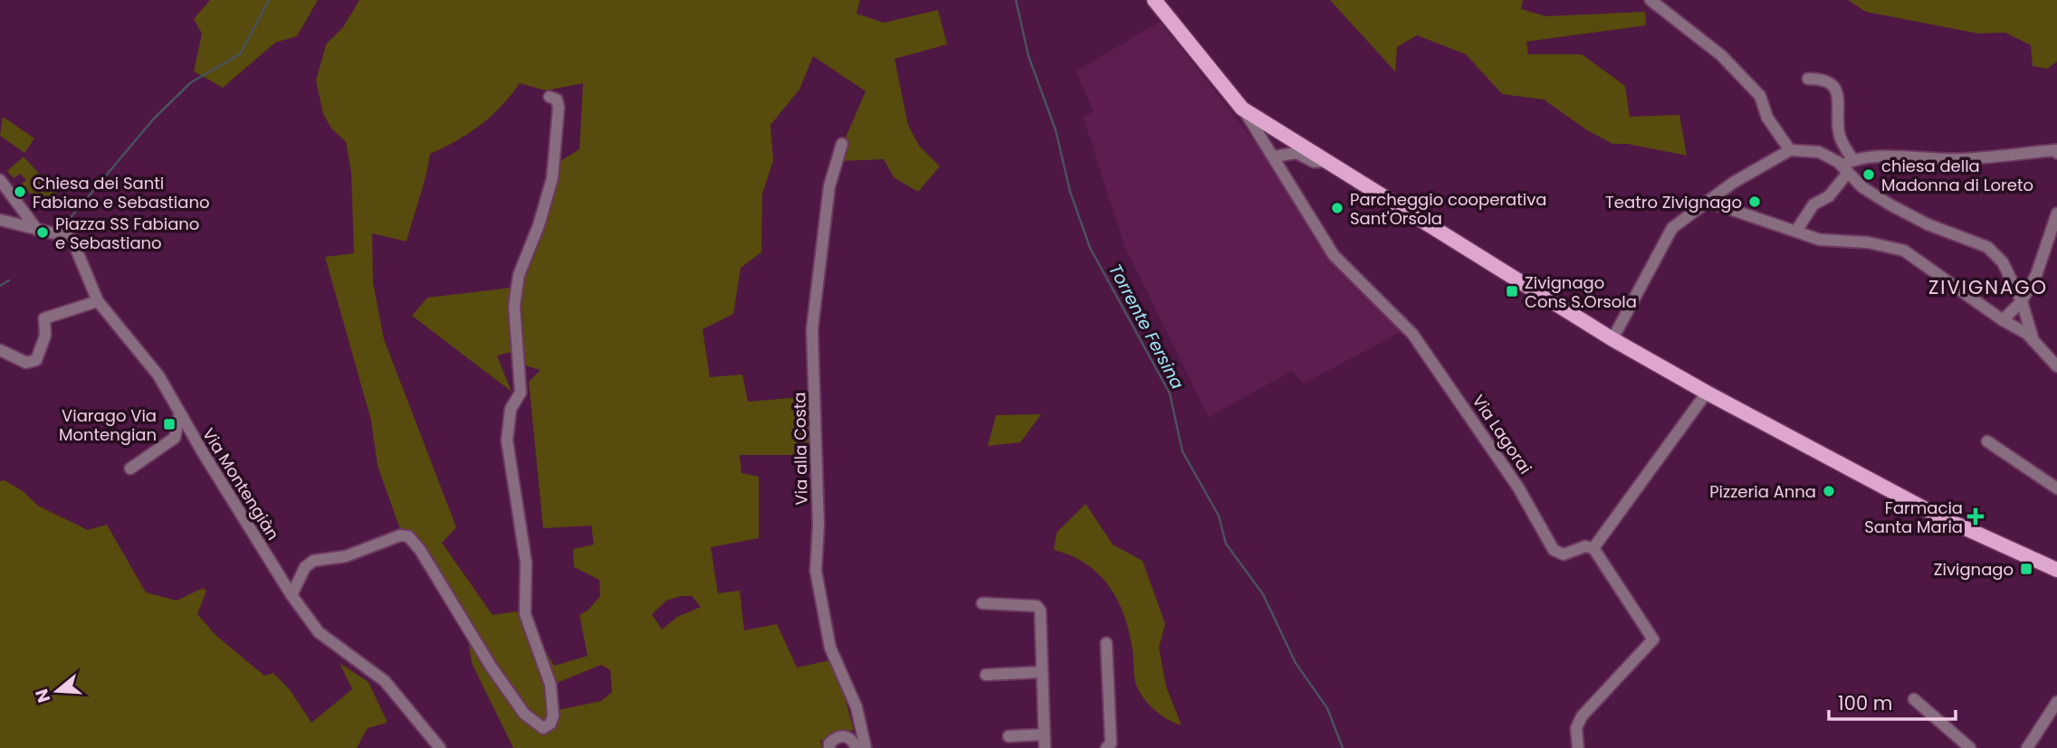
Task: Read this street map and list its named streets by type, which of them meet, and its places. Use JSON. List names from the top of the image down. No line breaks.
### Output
{"streets":{"main road":["Via Lagorai"],"street":["Via alla Costa","Via Montengiàn"]},"districts":["ZIVIGNAGO"],"water":["Torrente Fersina"],"places":{"other":["chiesa della Madonna di Loreto","Chiesa dei Santi Fabiano e Sebastiano","Teatro Zivignago","Parcheggio cooperativa Sant'Orsola","Piazza SS Fabiano e Sebastiano","Pizzeria Anna"],"transit":["Zivignago Cons S.Orsola","Viarago Via Montengian","Zivignago"],"health":["Farmacia Santa Maria"]},"scale_bar":"100 m","north":"left"}
